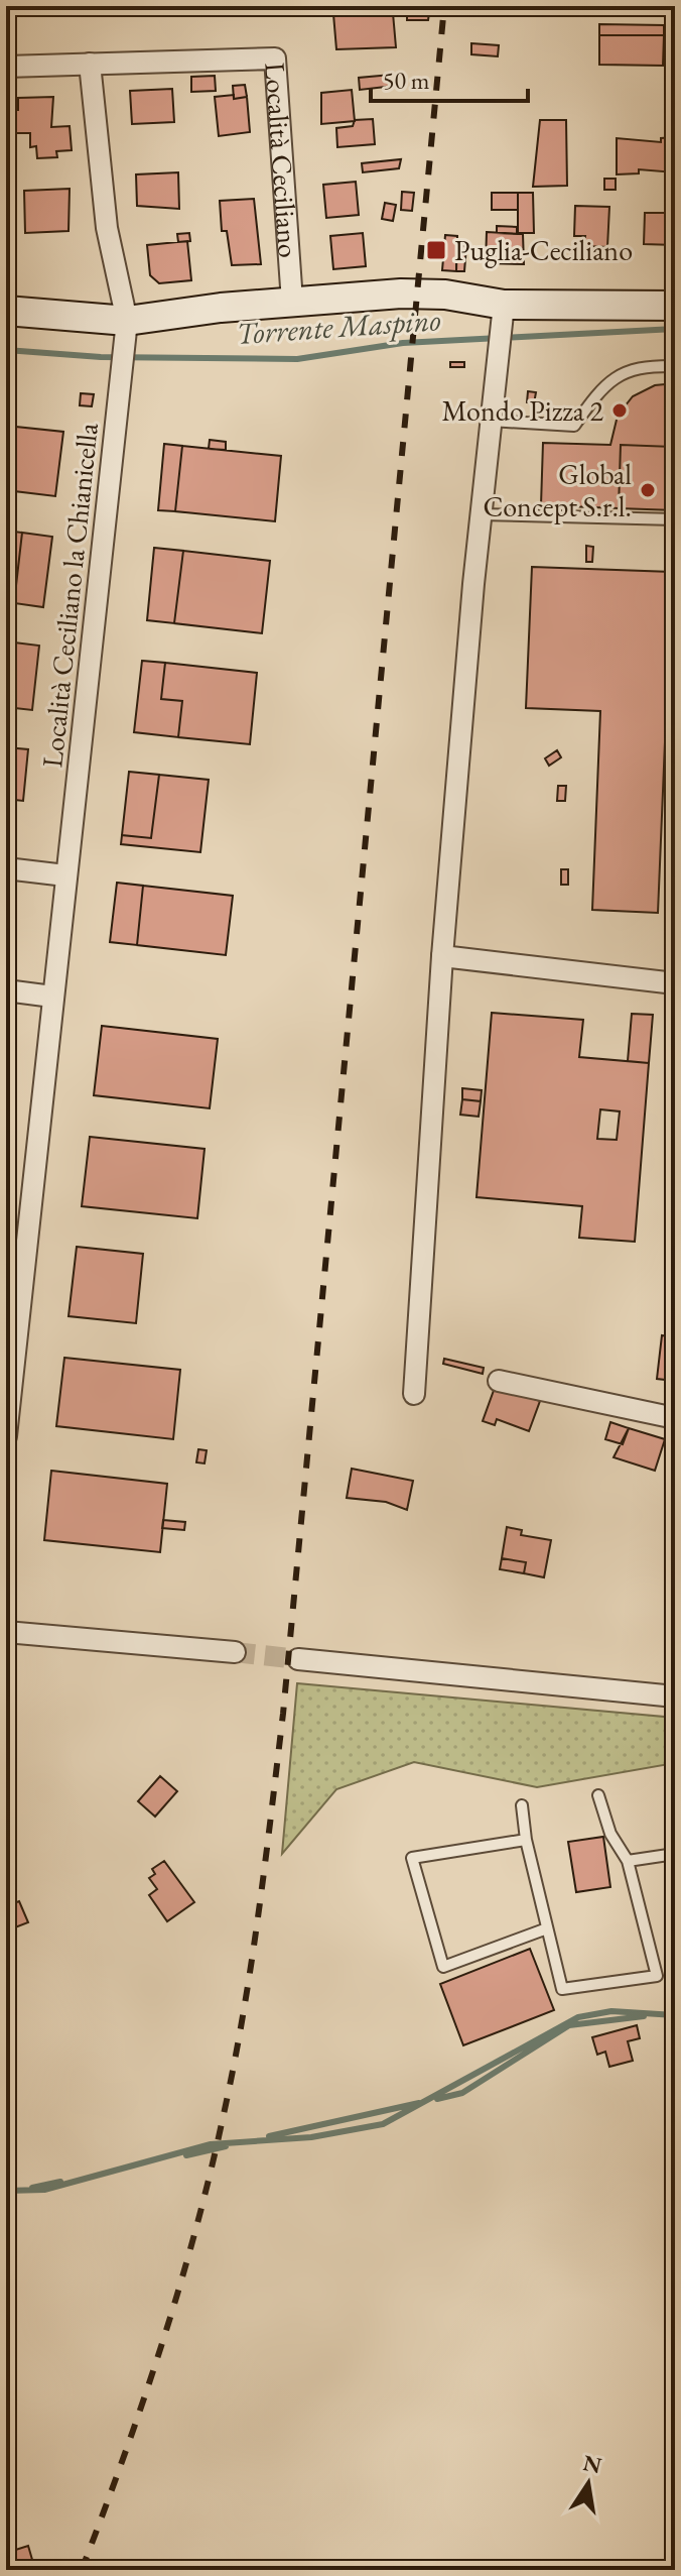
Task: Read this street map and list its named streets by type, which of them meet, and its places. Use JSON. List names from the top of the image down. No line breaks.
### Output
{"streets":{"street":["Località Ceciliano","Località Ceciliano la Chianicella"]},"crossings":[["Località Ceciliano","Località Ceciliano la Chianicella"]],"water":["Torrente Maspino"],"places":{"transit":["Puglia-Ceciliano"],"other":["Mondo Pizza 2","Global Concept S.r.l."]},"scale_bar":"50 m","north":"top"}
